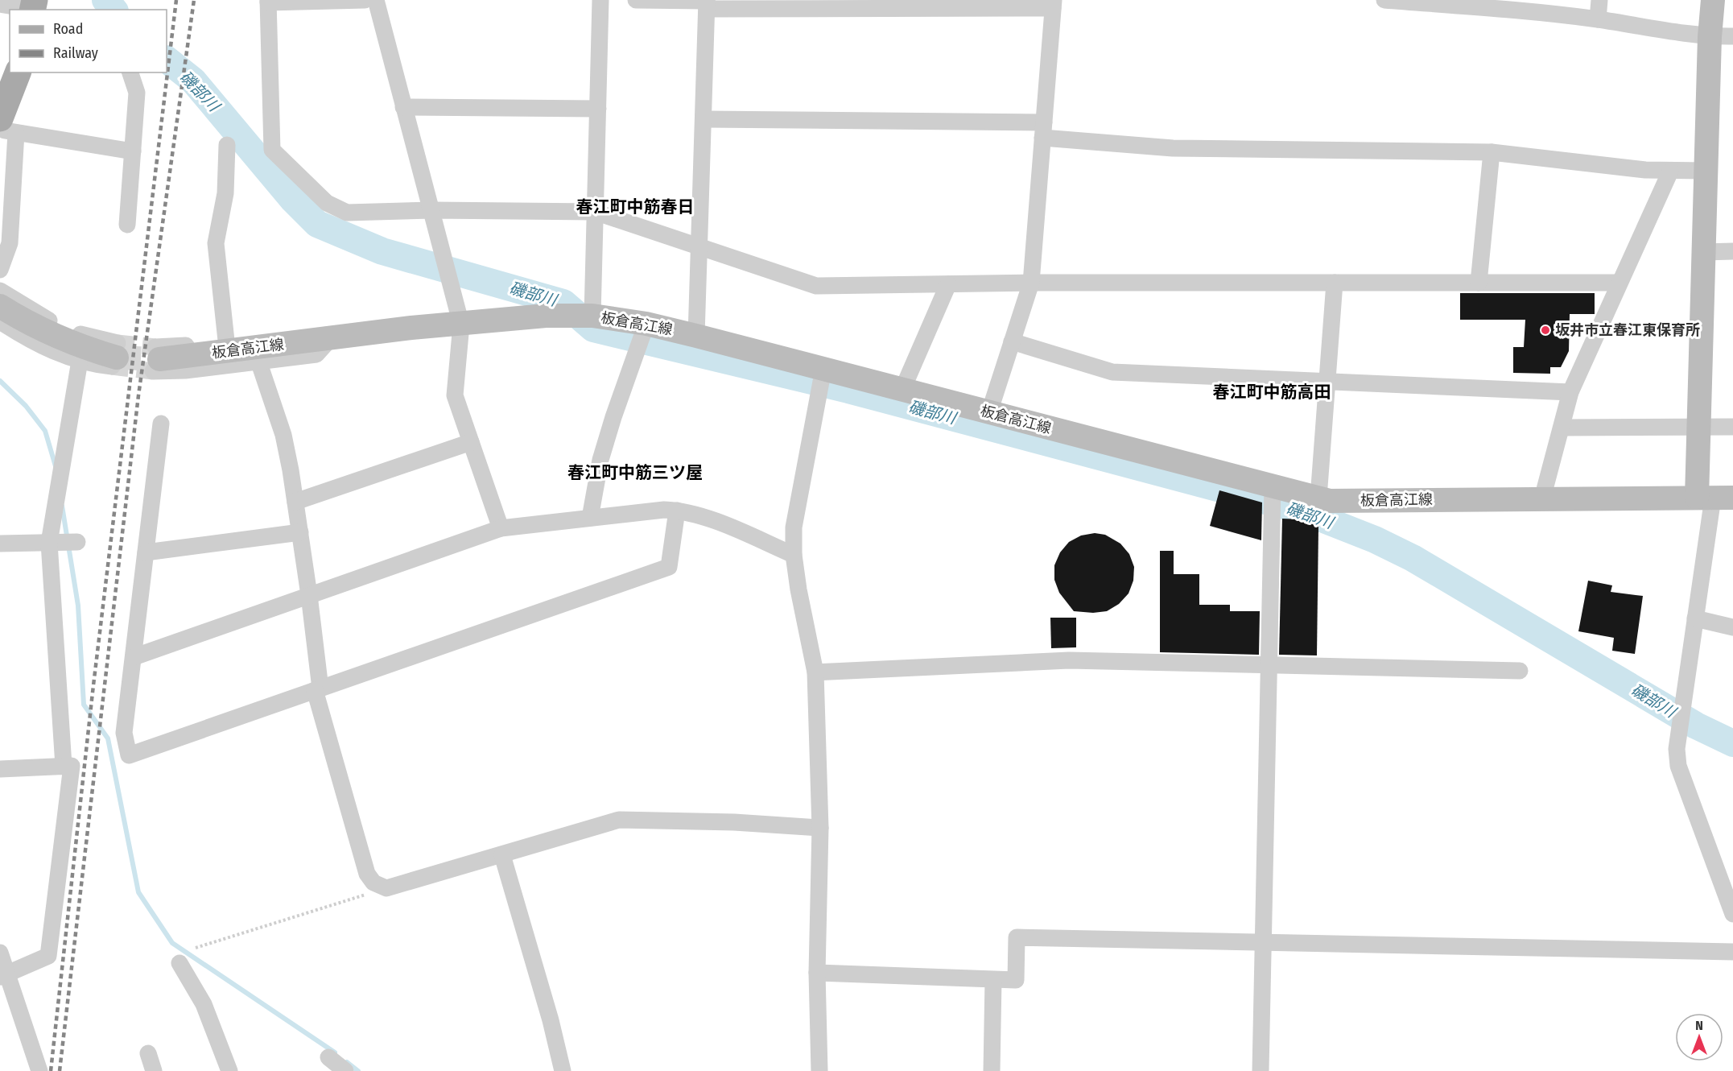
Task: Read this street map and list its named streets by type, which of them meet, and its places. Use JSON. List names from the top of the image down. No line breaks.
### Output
{"streets":{"main road":["板倉高江線"]},"districts":["春江町中筋春日","春江町中筋高田","春江町中筋三ツ屋"],"water":["磯部川"],"places":["坂井市立春江東保育所"],"legend":["Road","Railway"],"north":"top"}
